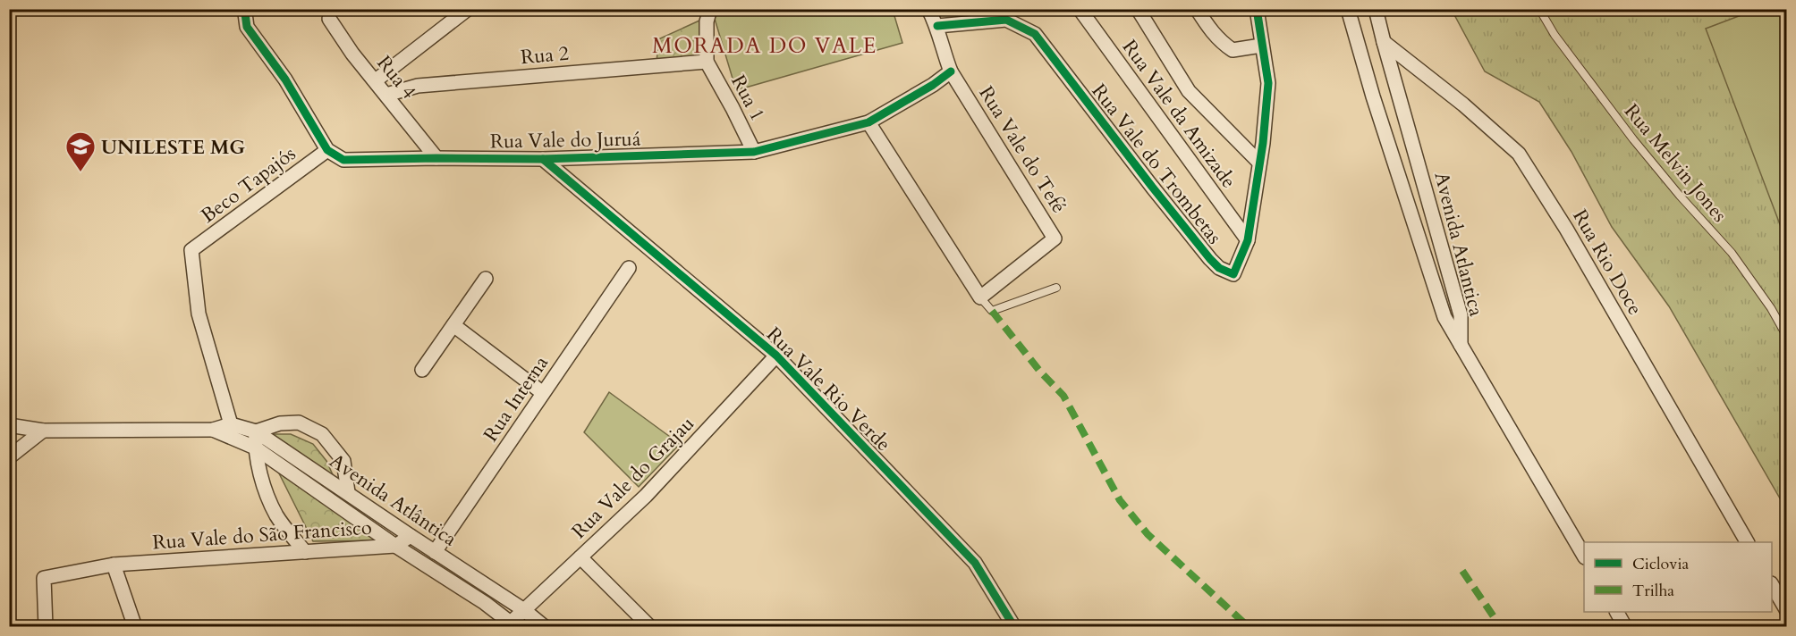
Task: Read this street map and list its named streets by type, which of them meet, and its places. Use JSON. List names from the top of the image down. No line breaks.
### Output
{"streets":{"street":["Rua 2","Rua 4","Rua 1","Rua Vale da Amizade","Rua Vale do Juruá","Rua Vale do Tefé","Rua Vale do Trombetas","Beco Tapajós","Avenida Atlantica","Rua Rio Doce","Rua Vale Rio Verde","Rua Interna","Rua Vale do Grajau","Avenida Atlântica","Rua Vale do São Francisco"],"lane":["Rua Melvin Jones"]},"crossings":[["Rua 2","Rua 4"],["Rua 2","Rua 1"],["Rua 4","Rua Vale do Juruá"],["Rua 1","Rua Vale do Juruá"],["Rua Vale da Amizade","Rua Vale do Trombetas"],["Rua Vale do Juruá","Rua Vale do Tefé"],["Rua Vale do Juruá","Beco Tapajós"],["Rua Vale do Juruá","Rua Vale Rio Verde"],["Rua Vale do Tefé","Rua Vale do Trombetas"],["Beco Tapajós","Avenida Atlântica"],["Avenida Atlantica","Rua Rio Doce"],["Rua Vale Rio Verde","Rua Vale do Grajau"],["Rua Interna","Avenida Atlântica"],["Rua Vale do Grajau","Avenida Atlântica"],["Avenida Atlântica","Rua Vale do São Francisco"]],"districts":["MORADA DO VALE"],"places":{"school or university":["UNILESTE MG"]},"legend":["Ciclovia","Trilha"]}
